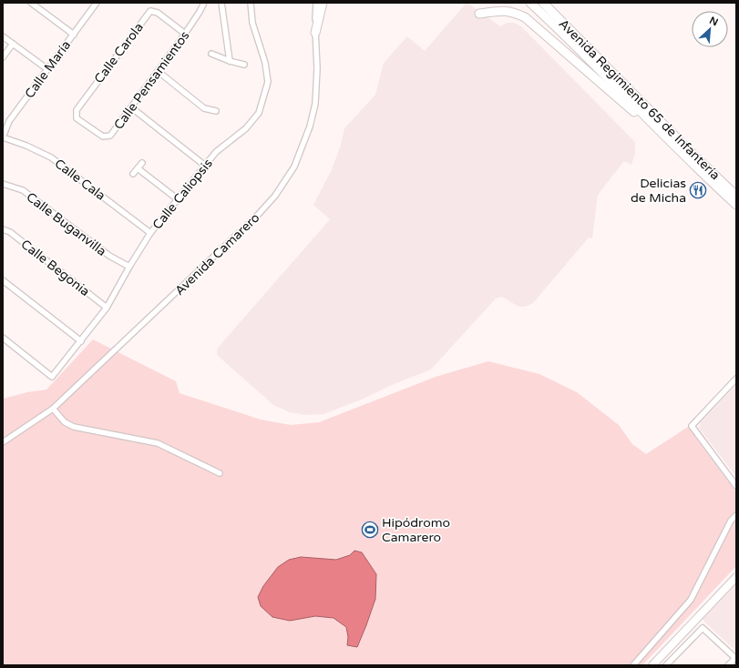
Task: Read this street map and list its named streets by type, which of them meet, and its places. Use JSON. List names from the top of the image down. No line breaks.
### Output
{"streets":{"main road":["Avenida Regimiento 65 de Infantería"],"street":["Calle Carola","Calle María","Calle Pensamientos","Calle Cala","Calle Caliopsis","Calle Buganvilla","Avenida Camarero","Calle Begonia"]},"crossings":[["Calle Carola","Calle Pensamientos"],["Calle María","Calle Cala"],["Calle Cala","Calle Caliopsis"],["Calle Caliopsis","Calle Buganvilla"],["Calle Caliopsis","Calle Begonia"]],"places":{"restaurant":["Delicias de Micha"],"sports":["Hipódromo Camarero"]},"north":"top right"}
